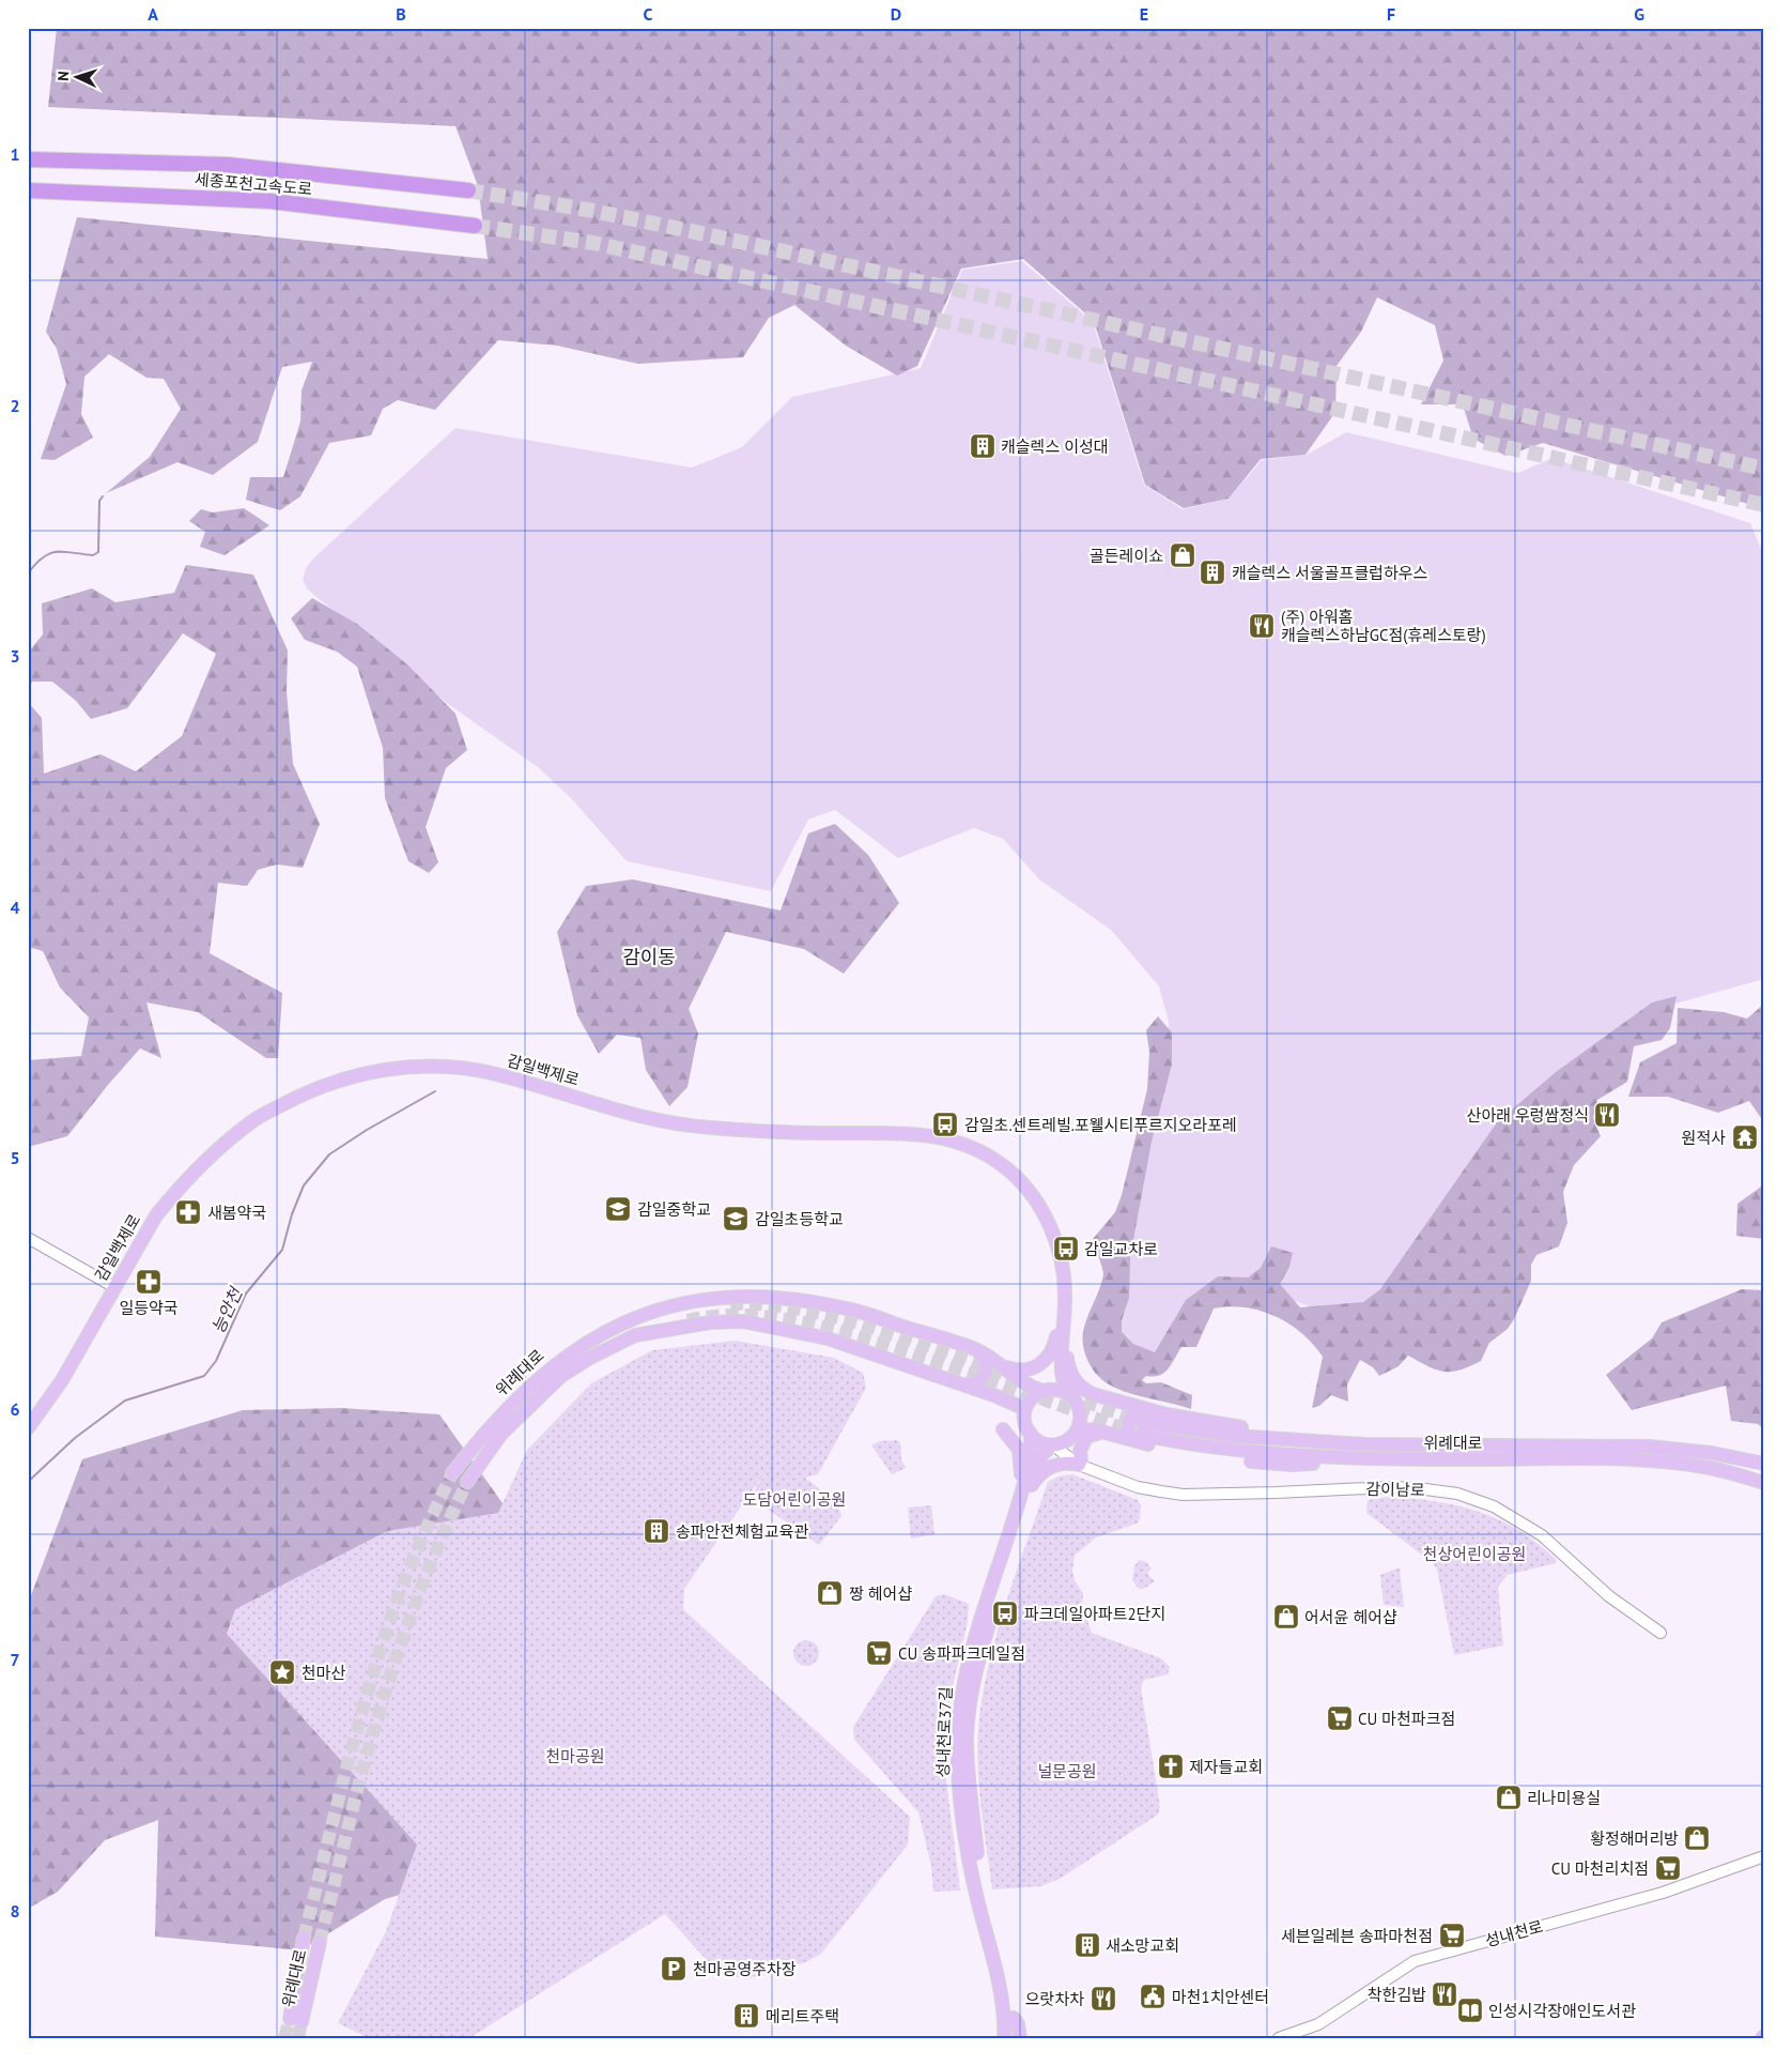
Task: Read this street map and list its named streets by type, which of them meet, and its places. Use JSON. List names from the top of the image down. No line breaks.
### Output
{"streets":{"highway":["세종포천고속도로"],"main road":["감일백제로","위례대로","성내천로37길"],"street":["감이남로","성내천로"]},"crossings":[["위례대로","감이남로"],["위례대로","성내천로37길"],["감이남로","성내천로37길"]],"districts":["감이동"],"water":["능안천"],"parks":["도담어린이공원","천상어린이공원","천마공원","널문공원"],"places":{"building":["캐슬렉스 이성대","캐슬렉스 서울골프클럽하우스","송파안전체험교육관","새소망교회","메리트주택"],"shop":["골든레이쇼","짱 헤어샵","어서윤 헤어샵","리나미용실","황정해머리방"],"restaurant":["(주) 아워홈 캐슬렉스하남GC점(휴레스토랑)","산아래 우렁쌈정식","착한김밥","으랏차차"],"bus stop":["감일초.센트레빌.포웰시티푸르지오라포레","감일교차로","파크데일아파트2단지"],"temple":["원적사"],"school or university":["감일중학교","감일초등학교"],"pharmacy":["새봄약국","일등약국"],"supermarket":["CU 송파파크데일점","CU 마천파크점","CU 마천리치점","세븐일레븐 송파마천점"],"place":["천마산"],"church":["제자들교회"],"parking":["천마공영주차장"],"public building":["마천1치안센터"],"library":["인성시각장애인도서관"]},"north":"left","grid":{"columns":["A","B","C","D","E","F","G"],"rows":["1","2","3","4","5","6","7","8"]}}
